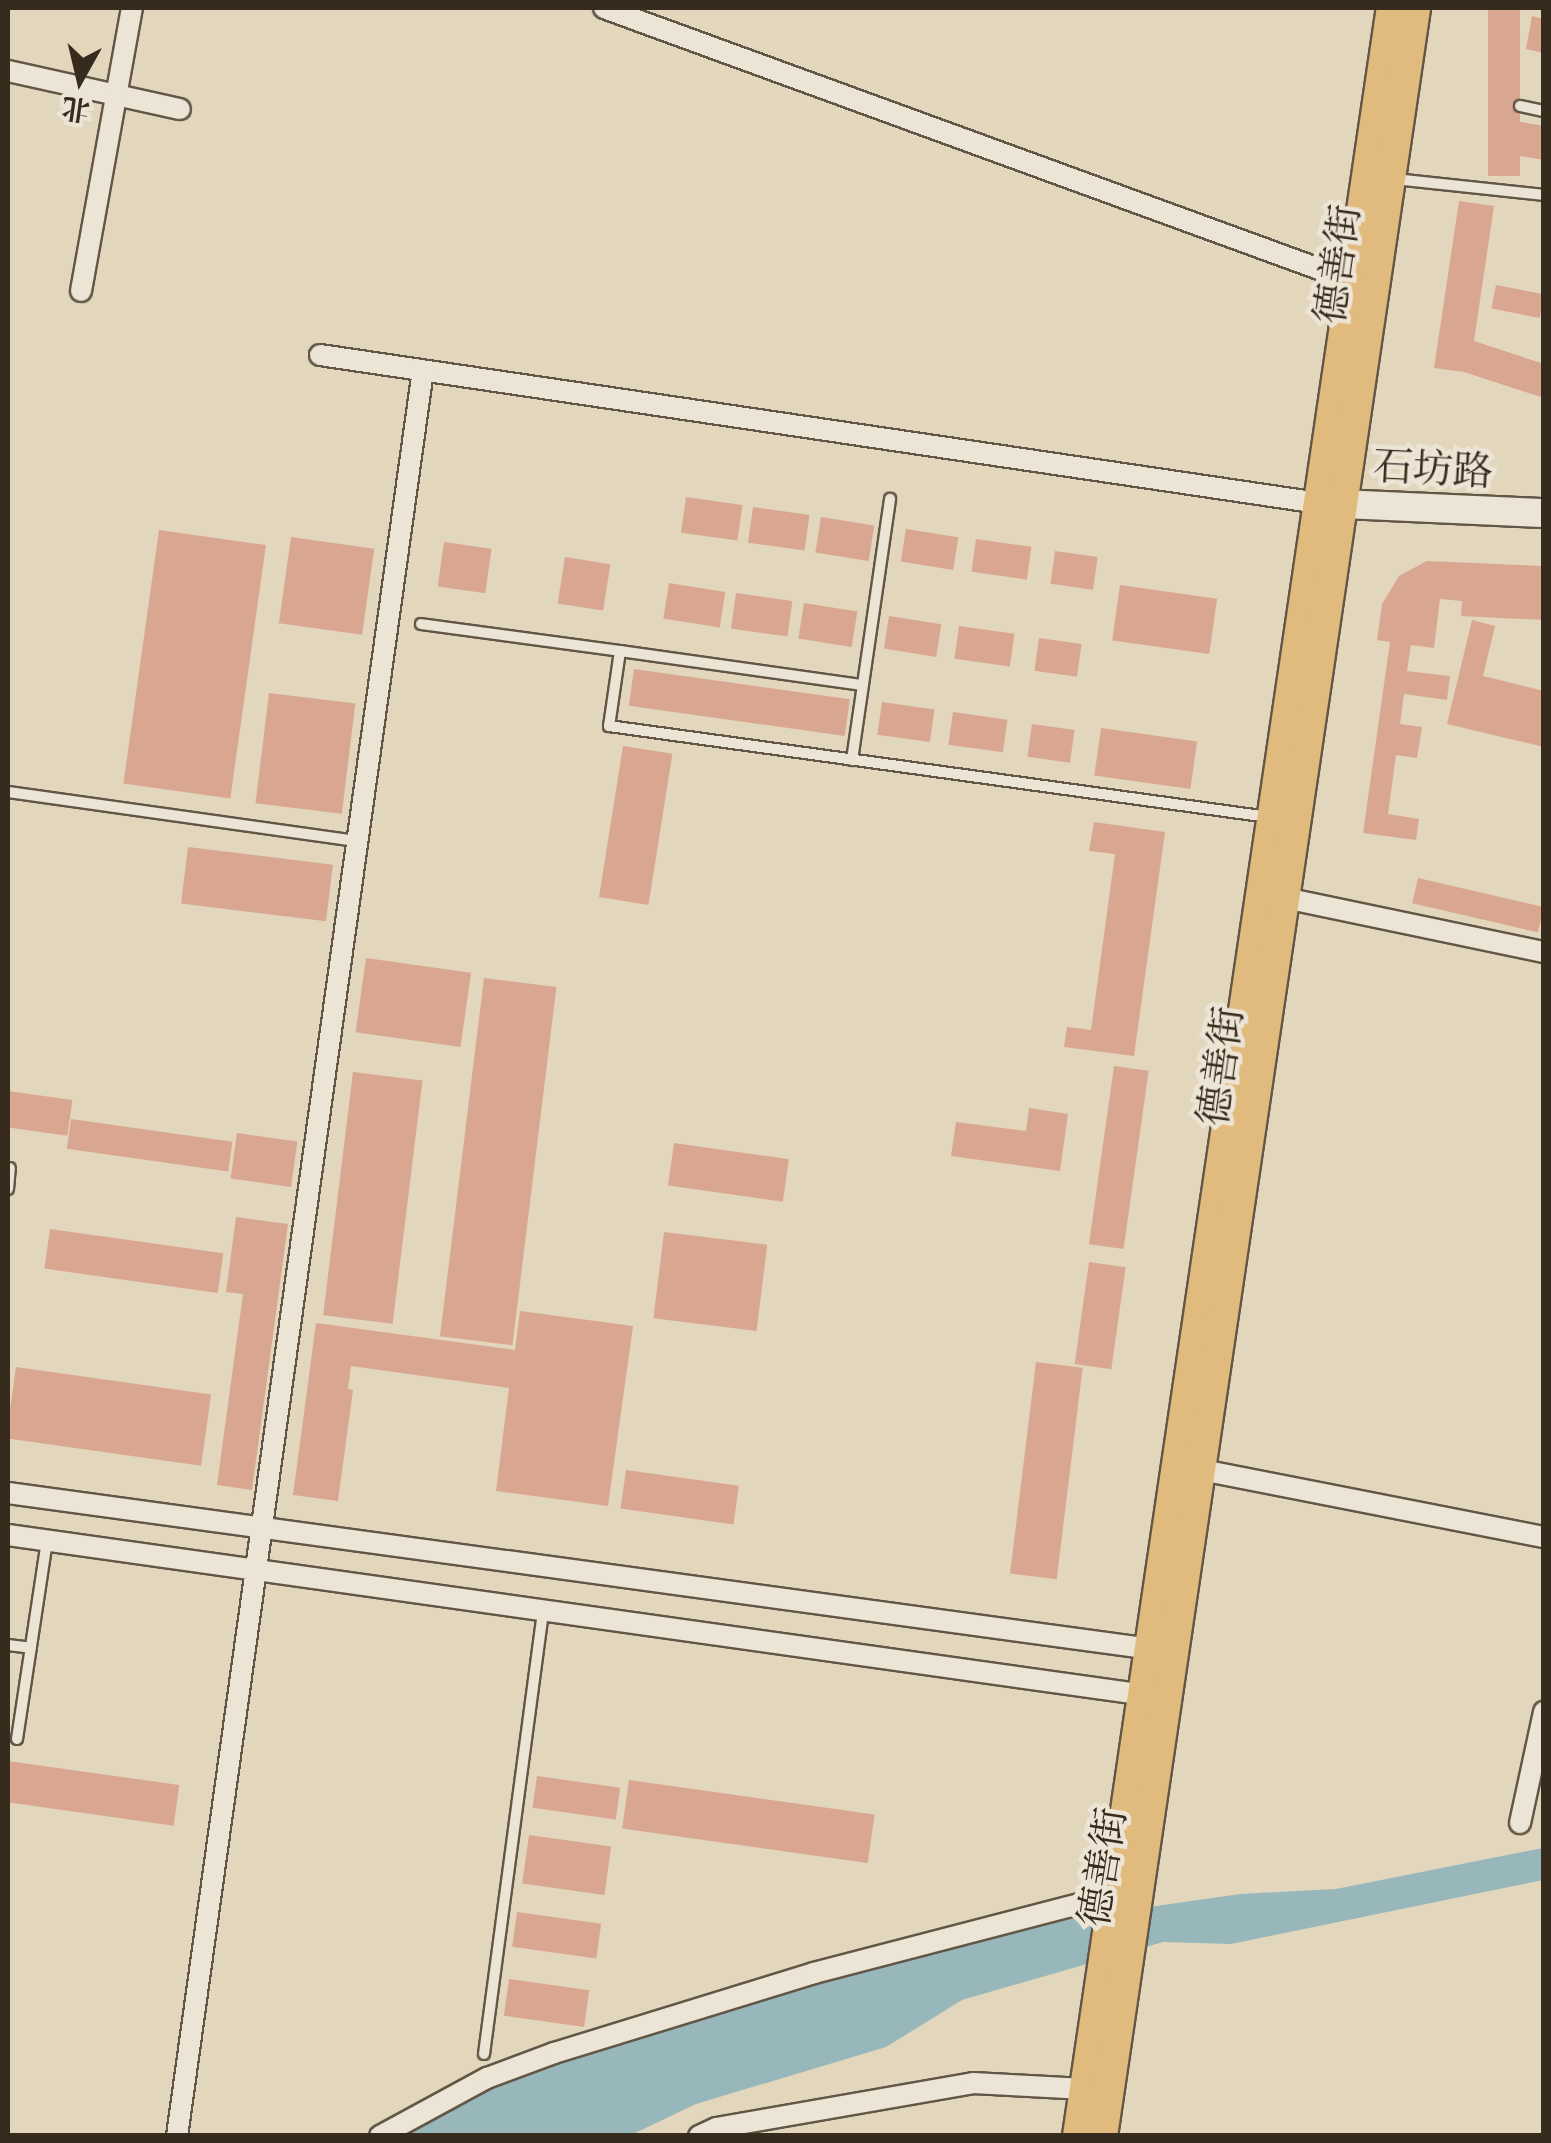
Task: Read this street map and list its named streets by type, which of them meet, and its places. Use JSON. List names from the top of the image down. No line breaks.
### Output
{"streets":{"main road":["德善街"],"street":["石坊路"]},"crossings":[["德善街","石坊路"]],"north":"bottom"}
